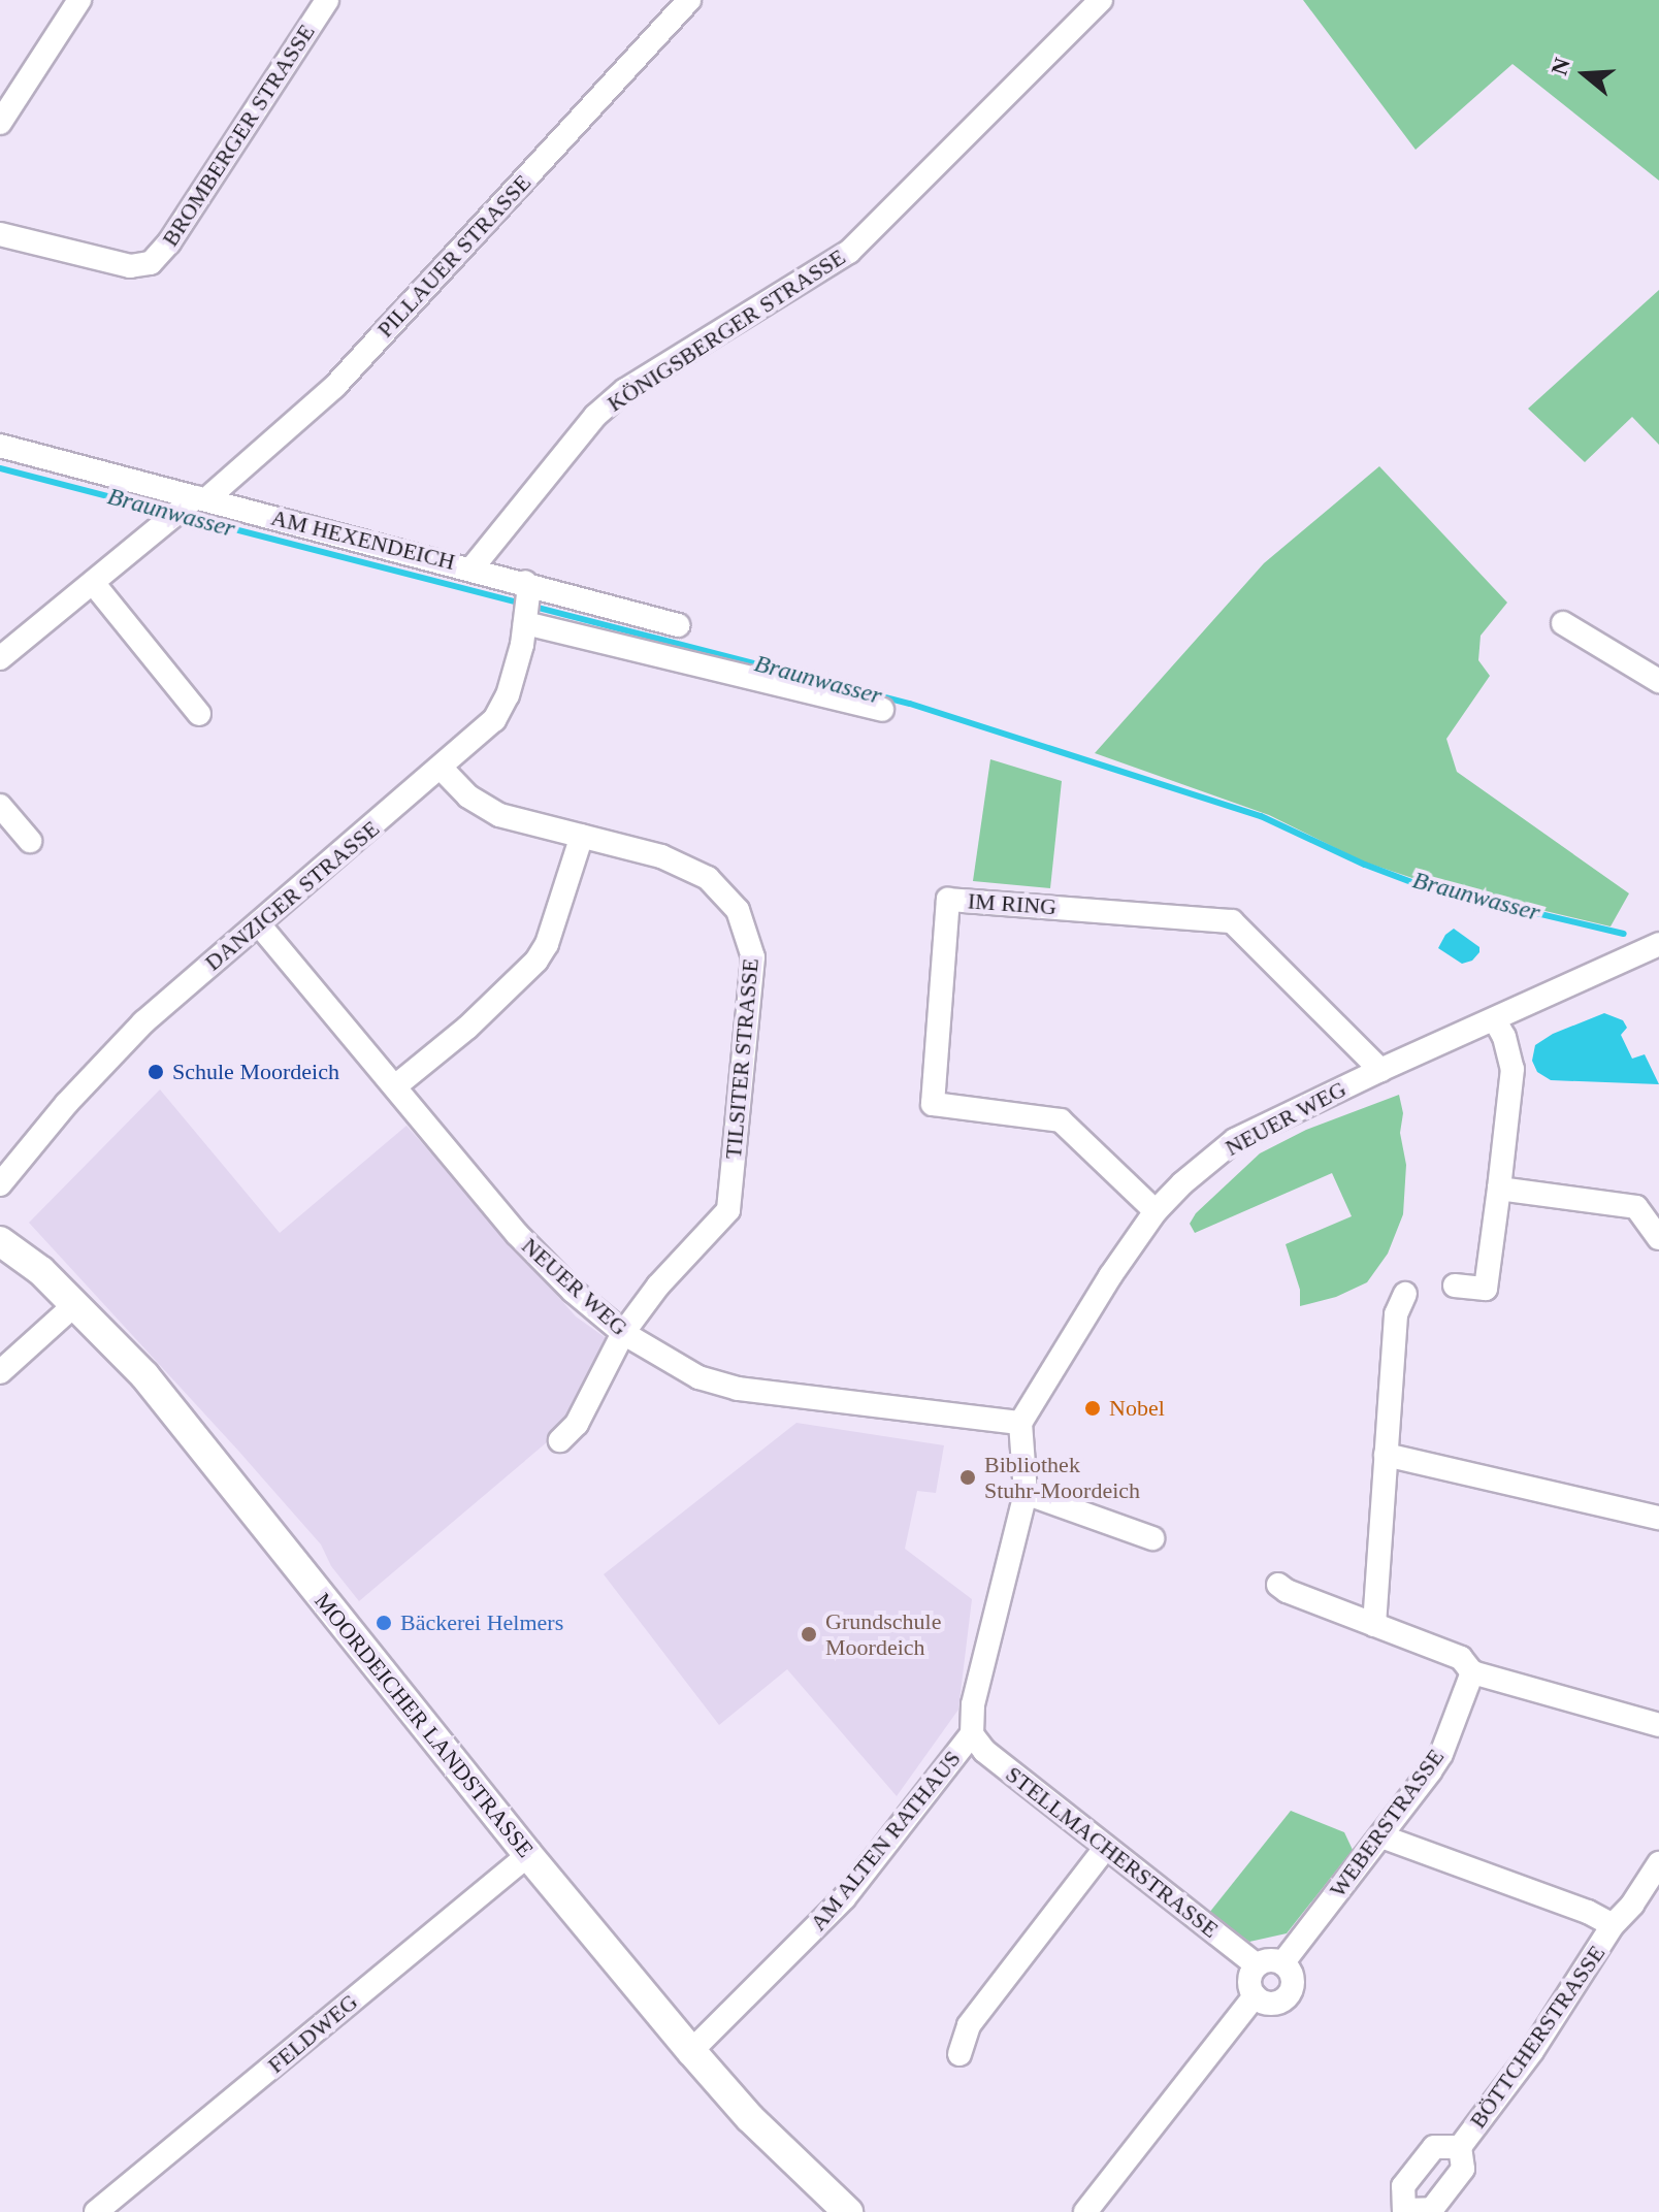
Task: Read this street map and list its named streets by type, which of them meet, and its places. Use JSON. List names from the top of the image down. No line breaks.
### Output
{"streets":{"main road":["MOORDEICHER LANDSTRASSE"],"street":["BROMBERGER STRASSE","PILLAUER STRASSE","KÖNIGSBERGER STRASSE","AM HEXENDEICH","DANZIGER STRASSE","IM RING","TILSITER STRASSE","NEUER WEG","WEBERSTRASSE","AM ALTEN RATHAUS","STELLMACHERSTRASSE","FELDWEG","BÖTTCHERSTRASSE"]},"crossings":[["PILLAUER STRASSE","AM HEXENDEICH"],["KÖNIGSBERGER STRASSE","AM HEXENDEICH"],["AM HEXENDEICH","DANZIGER STRASSE"],["DANZIGER STRASSE","TILSITER STRASSE"],["DANZIGER STRASSE","NEUER WEG"],["IM RING","NEUER WEG"],["TILSITER STRASSE","NEUER WEG"],["MOORDEICHER LANDSTRASSE","AM ALTEN RATHAUS"],["MOORDEICHER LANDSTRASSE","FELDWEG"],["WEBERSTRASSE","STELLMACHERSTRASSE"],["WEBERSTRASSE","BÖTTCHERSTRASSE"],["AM ALTEN RATHAUS","STELLMACHERSTRASSE"]],"water":["Braunwasser"],"places":["Schule Moordeich","Nobel","Bibliothek Stuhr-Moordeich","Bäckerei Helmers","Grundschule Moordeich"],"north":"left"}
